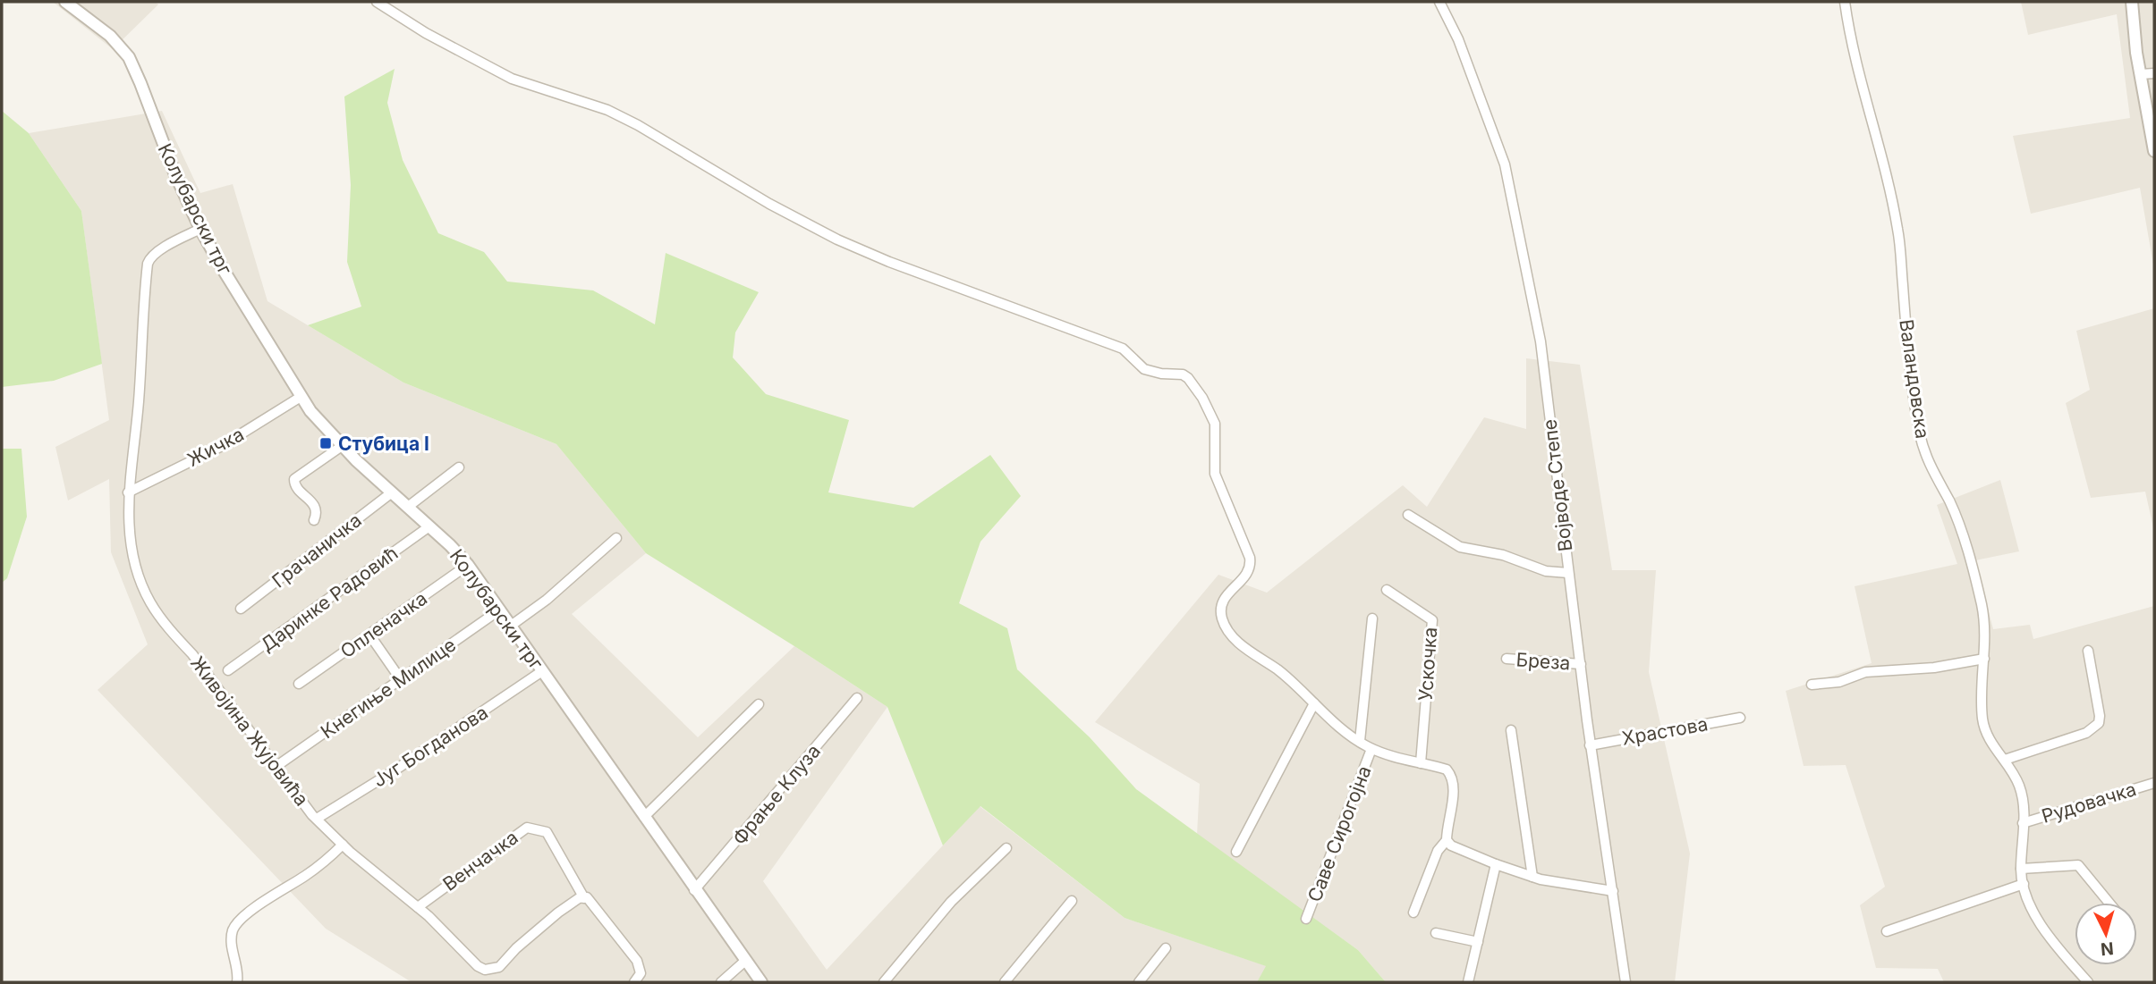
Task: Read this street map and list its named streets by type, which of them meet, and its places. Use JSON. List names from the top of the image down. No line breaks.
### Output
{"streets":{"street":["Колубарски трг","Валандовска","Жичка","Војводе Степе","Грачаничка","Даринке Радовић","Опленачка","Бреза","Ускочка","Кнегиње Милице","Живојина Жујовића","Храстова","Југ Богданова","Фрање Клуза","Рудовачка","Саве Сирогојна","Венчачка"]},"crossings":[["Колубарски трг","Жичка"],["Колубарски трг","Грачаничка"],["Колубарски трг","Даринке Радовић"],["Колубарски трг","Опленачка"],["Колубарски трг","Кнегиње Милице"],["Колубарски трг","Живојина Жујовића"],["Колубарски трг","Југ Богданова"],["Колубарски трг","Фрање Клуза"],["Валандовска","Рудовачка"],["Жичка","Живојина Жујовића"],["Војводе Степе","Бреза"],["Војводе Степе","Храстова"],["Кнегиње Милице","Живојина Жујовића"],["Живојина Жујовића","Југ Богданова"],["Живојина Жујовића","Венчачка"]],"places":{"transit":["Стубица I"]},"north":"bottom"}
